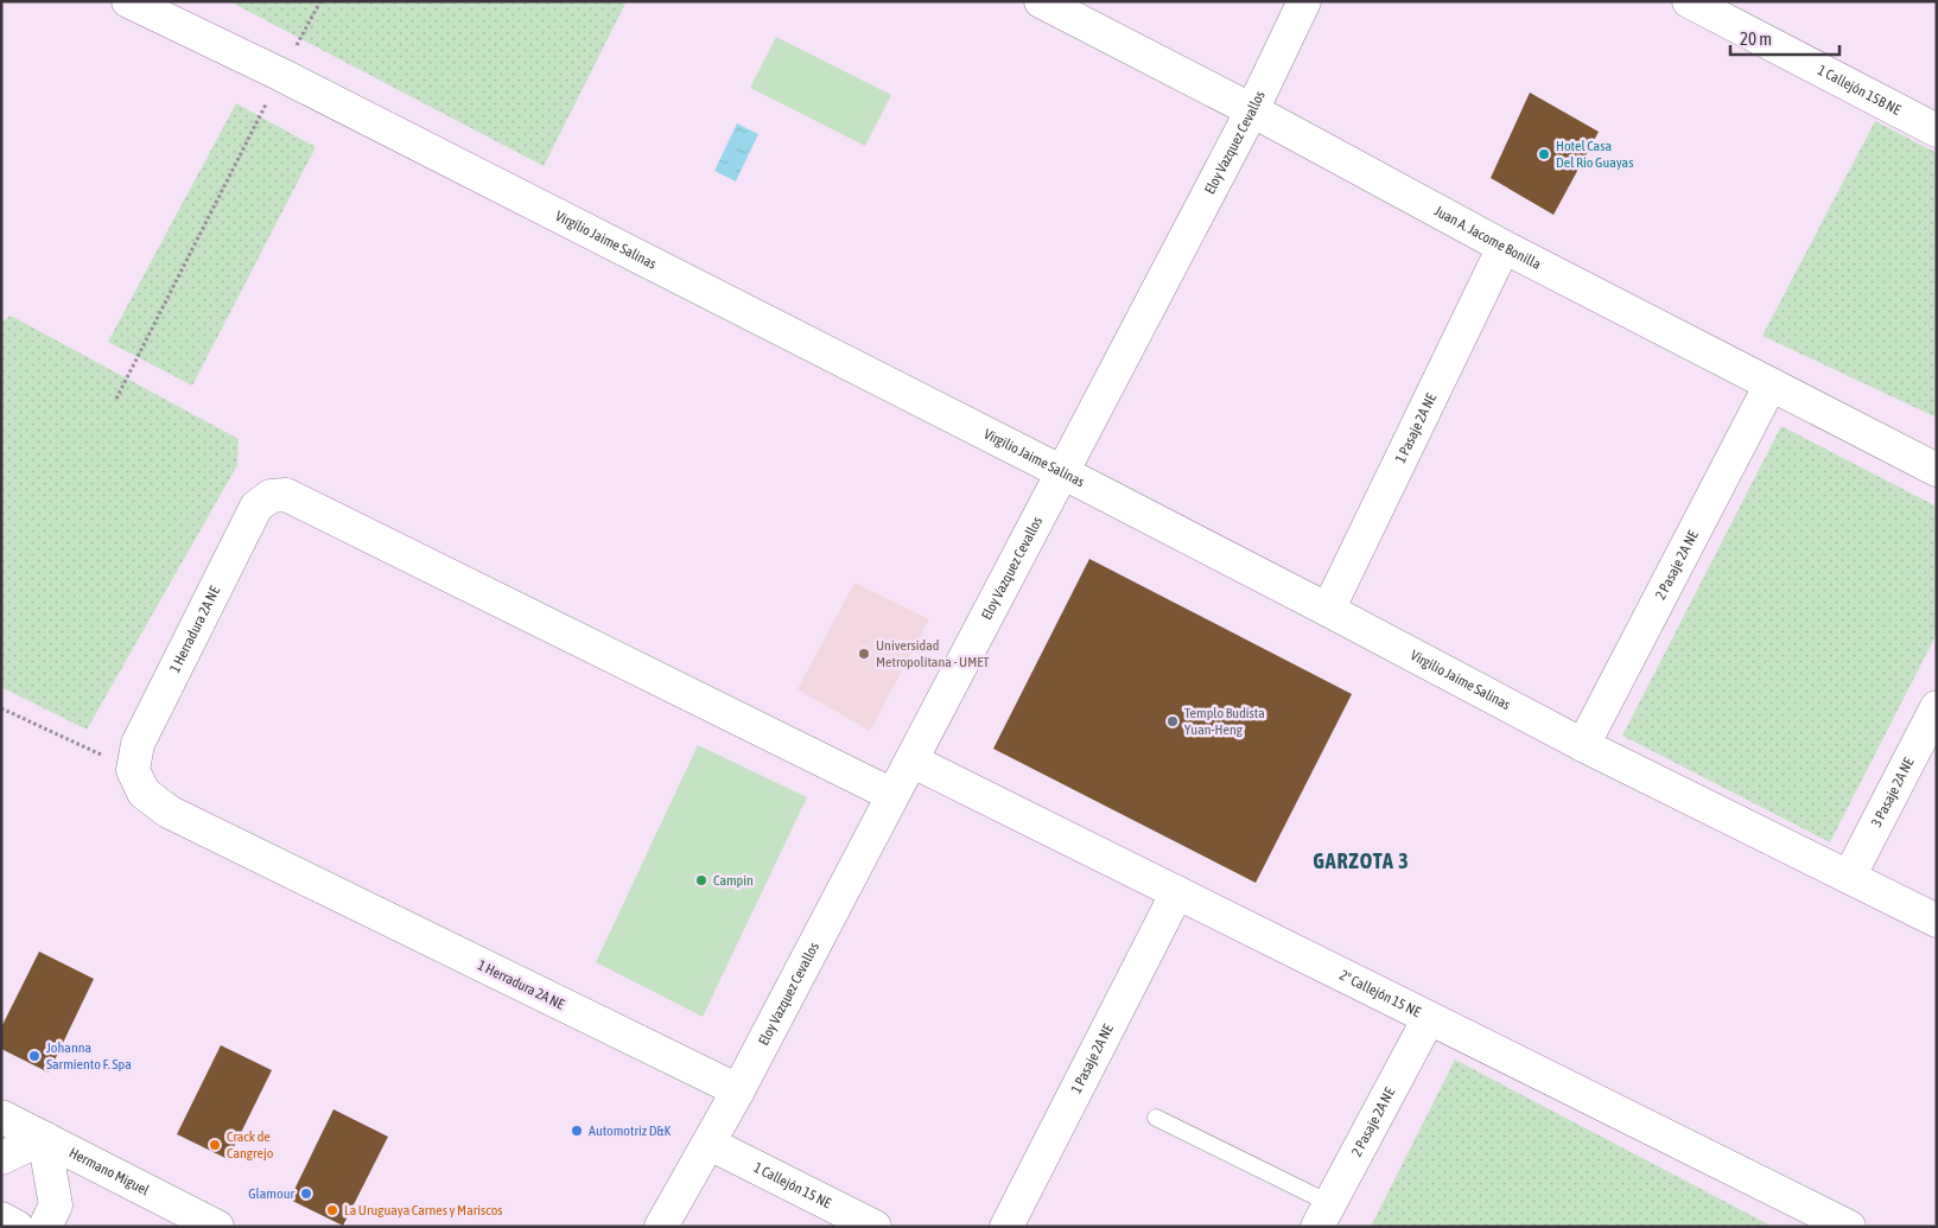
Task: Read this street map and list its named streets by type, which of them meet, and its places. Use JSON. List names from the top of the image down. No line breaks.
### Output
{"streets":{"street":["1 Callejón 15B NE","Eloy Vazquez Cevallos","Juan A. Jacome Bonilla","Virgilio Jaime Salinas","1 Pasaje 2A NE","2 Pasaje 2A NE","1 Herradura 2A NE","3 Pasaje 2A NE","2° Callejón 15 NE","Hermano Miguel","1 Callejón 15 NE"]},"crossings":[["Eloy Vazquez Cevallos","Juan A. Jacome Bonilla"],["Eloy Vazquez Cevallos","Virgilio Jaime Salinas"],["Eloy Vazquez Cevallos","1 Herradura 2A NE"],["Eloy Vazquez Cevallos","2° Callejón 15 NE"],["Eloy Vazquez Cevallos","1 Callejón 15 NE"],["Juan A. Jacome Bonilla","1 Pasaje 2A NE"],["Juan A. Jacome Bonilla","2 Pasaje 2A NE"],["Virgilio Jaime Salinas","1 Pasaje 2A NE"],["Virgilio Jaime Salinas","2 Pasaje 2A NE"],["Virgilio Jaime Salinas","3 Pasaje 2A NE"],["1 Pasaje 2A NE","2° Callejón 15 NE"],["2 Pasaje 2A NE","2° Callejón 15 NE"]],"districts":["GARZOTA 3"],"places":["Hotel Casa Del Rio Guayas","Universidad Metropolitana - UMET","Templo Budista Yuan-Heng","Campin","Johanna Sarmiento F. Spa","Automotriz D&K","Crack de Cangrejo","Glamour","La Uruguaya Carnes y Mariscos"],"scale_bar":"20 m"}
